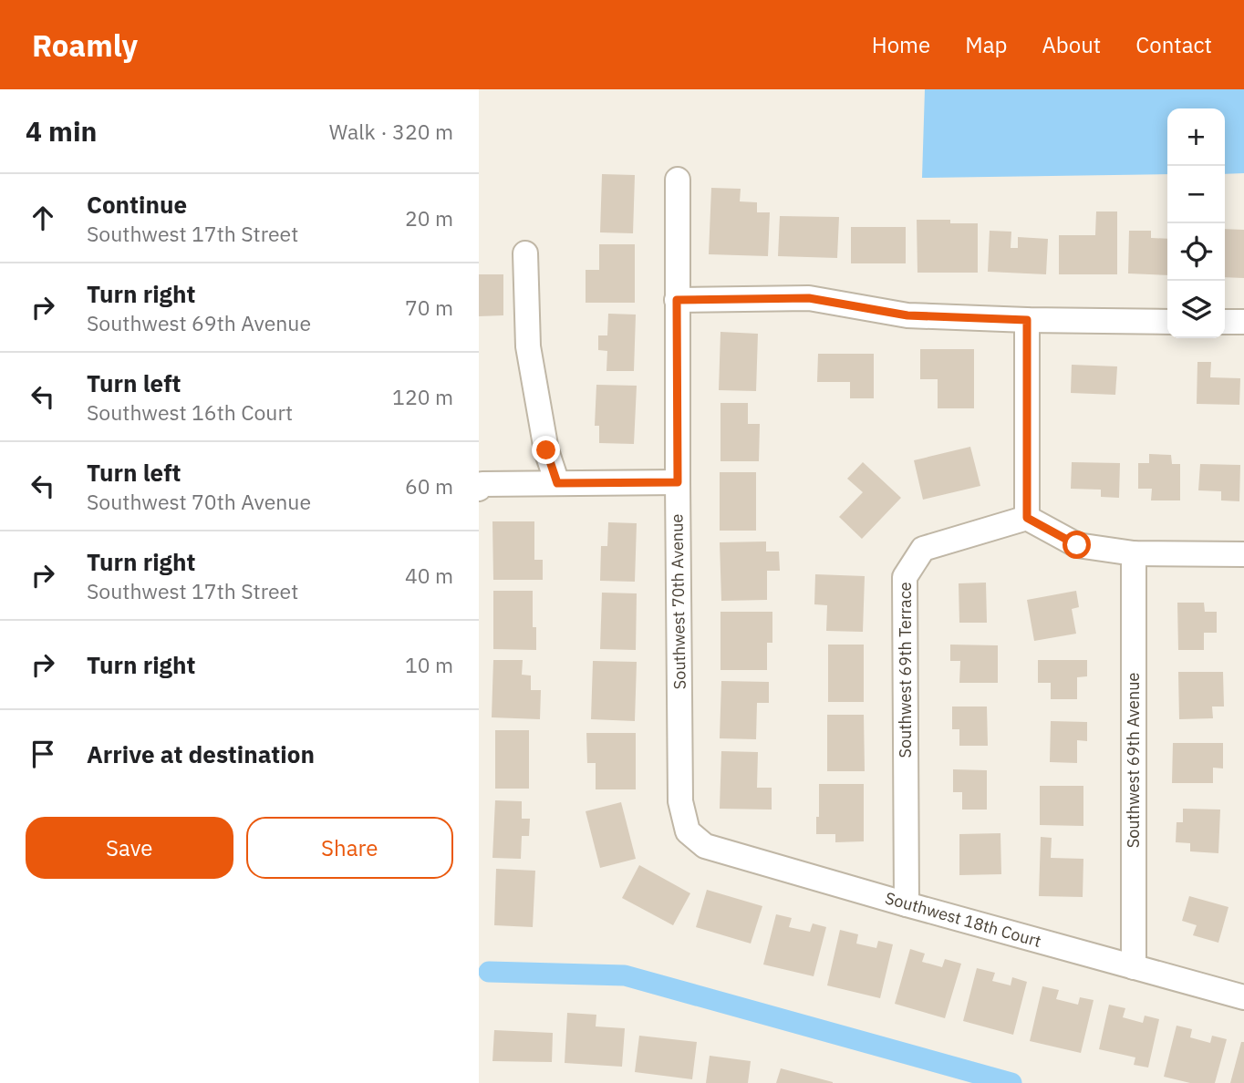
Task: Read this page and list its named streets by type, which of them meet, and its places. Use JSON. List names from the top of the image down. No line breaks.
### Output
{"streets":{"street":["Southwest 70th Avenue","Southwest 69th Terrace","Southwest 69th Avenue","Southwest 18th Court"]},"crossings":[["Southwest 70th Avenue","Southwest 18th Court"],["Southwest 69th Terrace","Southwest 18th Court"],["Southwest 69th Avenue","Southwest 18th Court"]],"page":{"header":"Roamly","nav":["Home","Map","About","Contact"],"heading":["4 min","Walk · 320 m"],"map_buttons":["+","−"],"list":[["Continue","Southwest 17th Street","20 m"],["Turn right","Southwest 69th Avenue","70 m"],["Turn left","Southwest 16th Court","120 m"],["Turn left","Southwest 70th Avenue","60 m"],["Turn right","Southwest 17th Street","40 m"],["Turn right","10 m"],"Arrive at destination"],"buttons":["Save","Share"]}}
